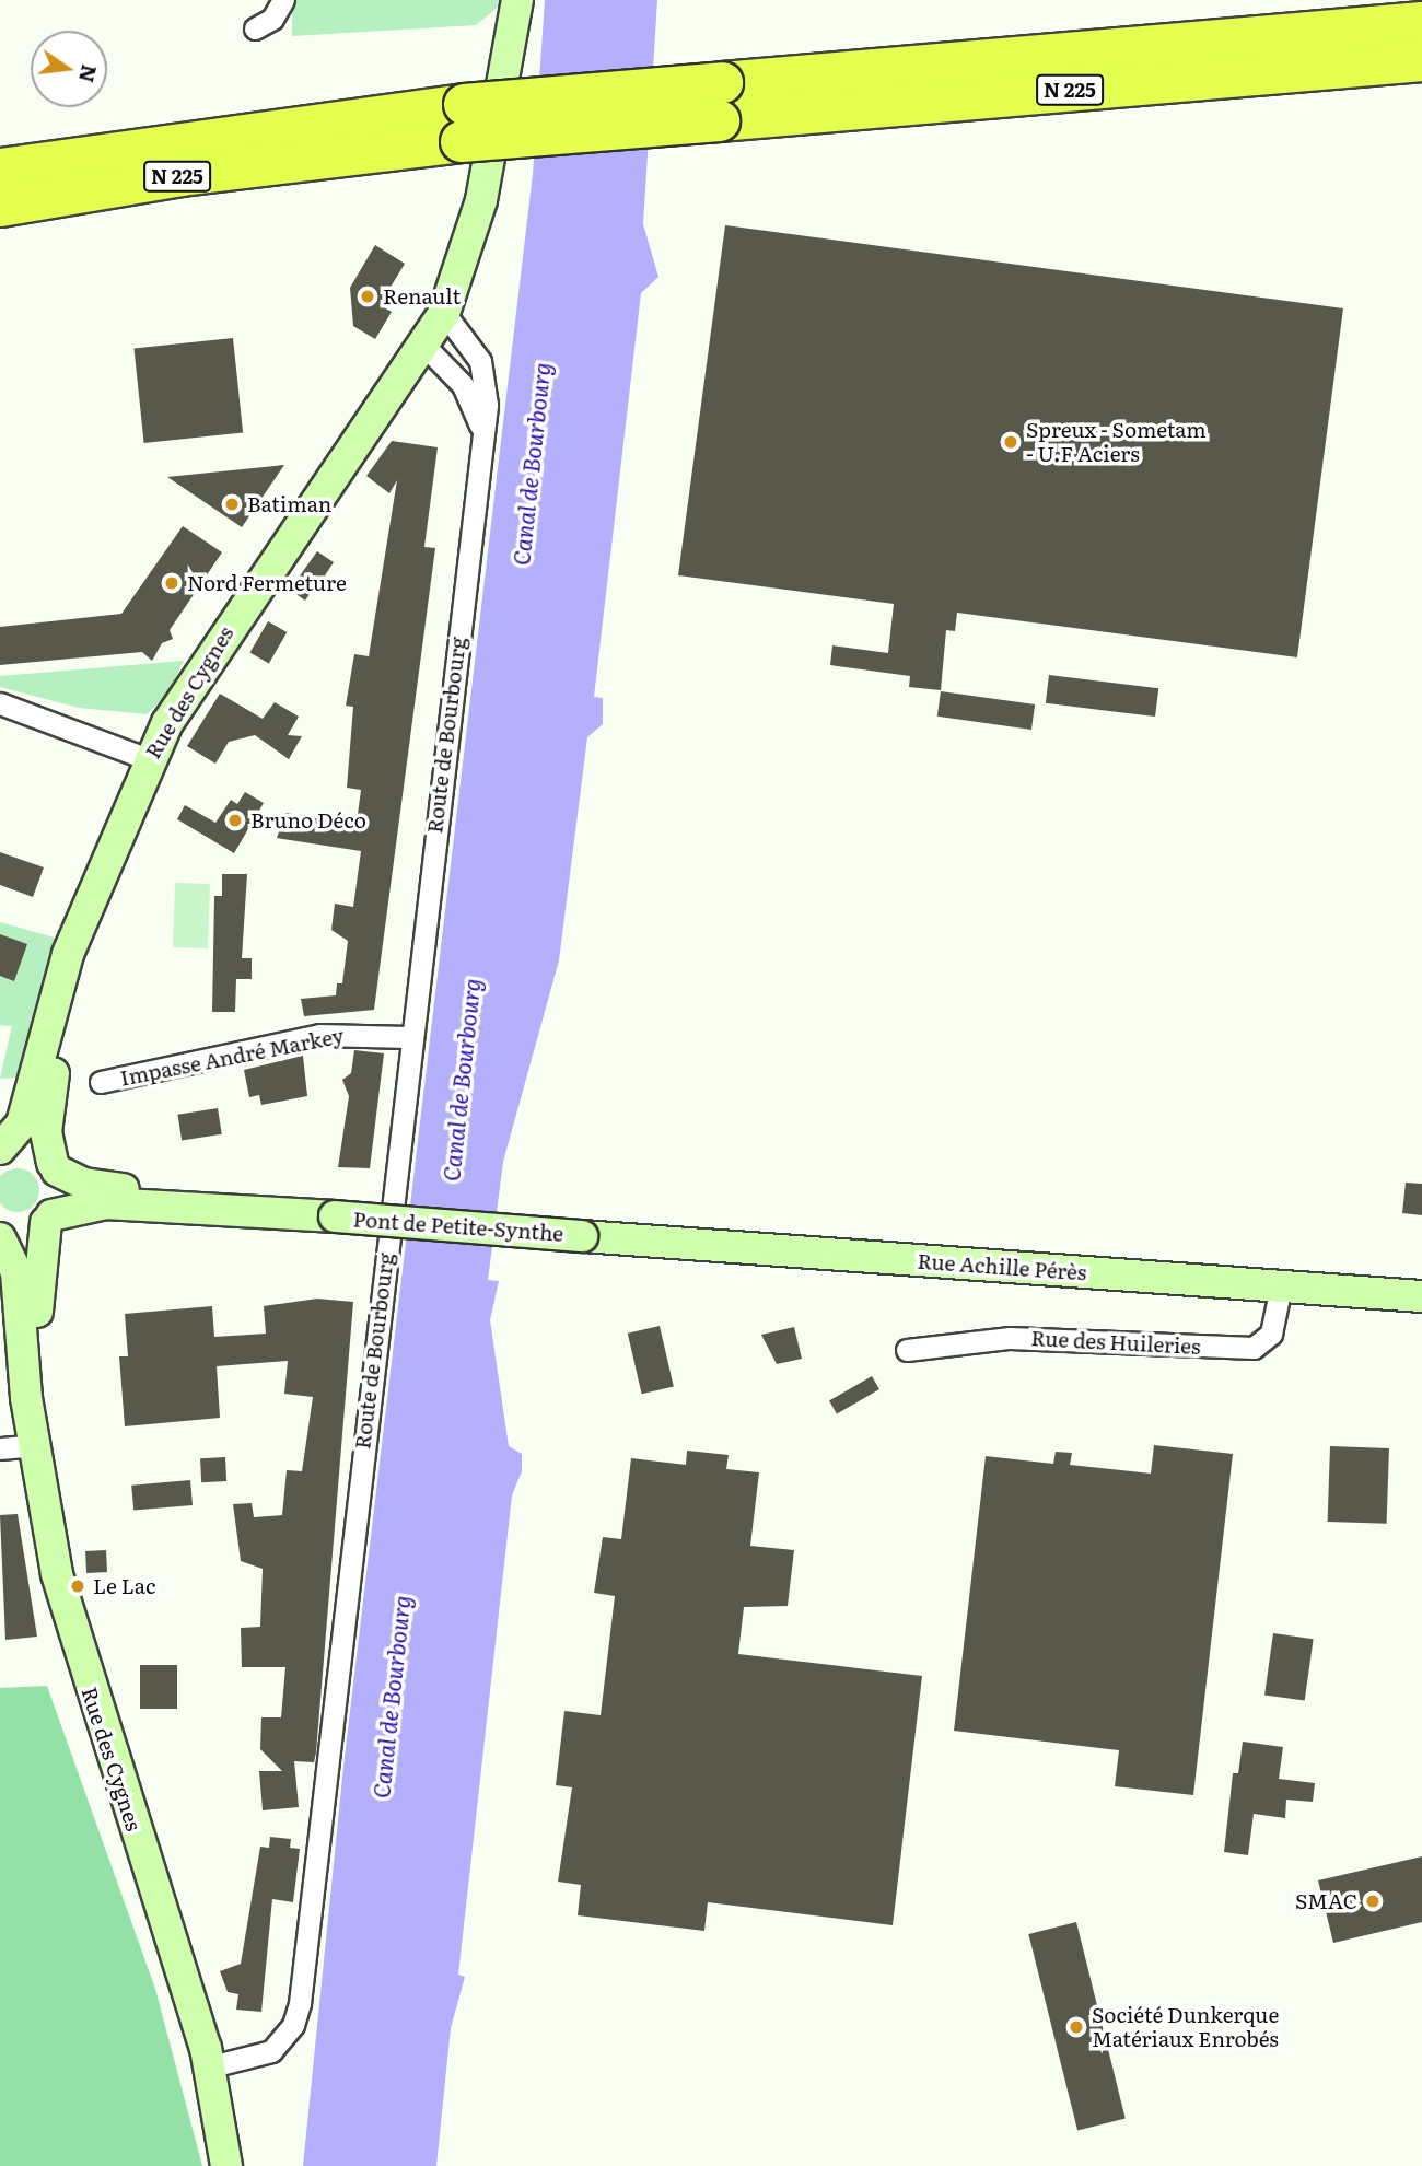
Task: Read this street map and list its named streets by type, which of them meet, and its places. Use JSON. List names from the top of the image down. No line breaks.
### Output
{"streets":{"highway":["N 225"],"main road":["Rue des Cygnes","Pont de Petite-Synthe","Rue Achille Pérès"],"street":["Route de Bourbourg","Impasse André Markey","Rue des Huileries"]},"crossings":[["Rue des Cygnes","Route de Bourbourg"],["Route de Bourbourg","Impasse André Markey"],["Pont de Petite-Synthe","Rue Achille Pérès"],["Rue Achille Pérès","Rue des Huileries"]],"water":["Canal de Bourbourg"],"places":["Renault","Spreux - Sometam - U.F Aciers","Batiman","Nord Fermeture","Bruno Déco","Le Lac","SMAC","Société Dunkerque Matériaux Enrobés"],"north":"right"}
